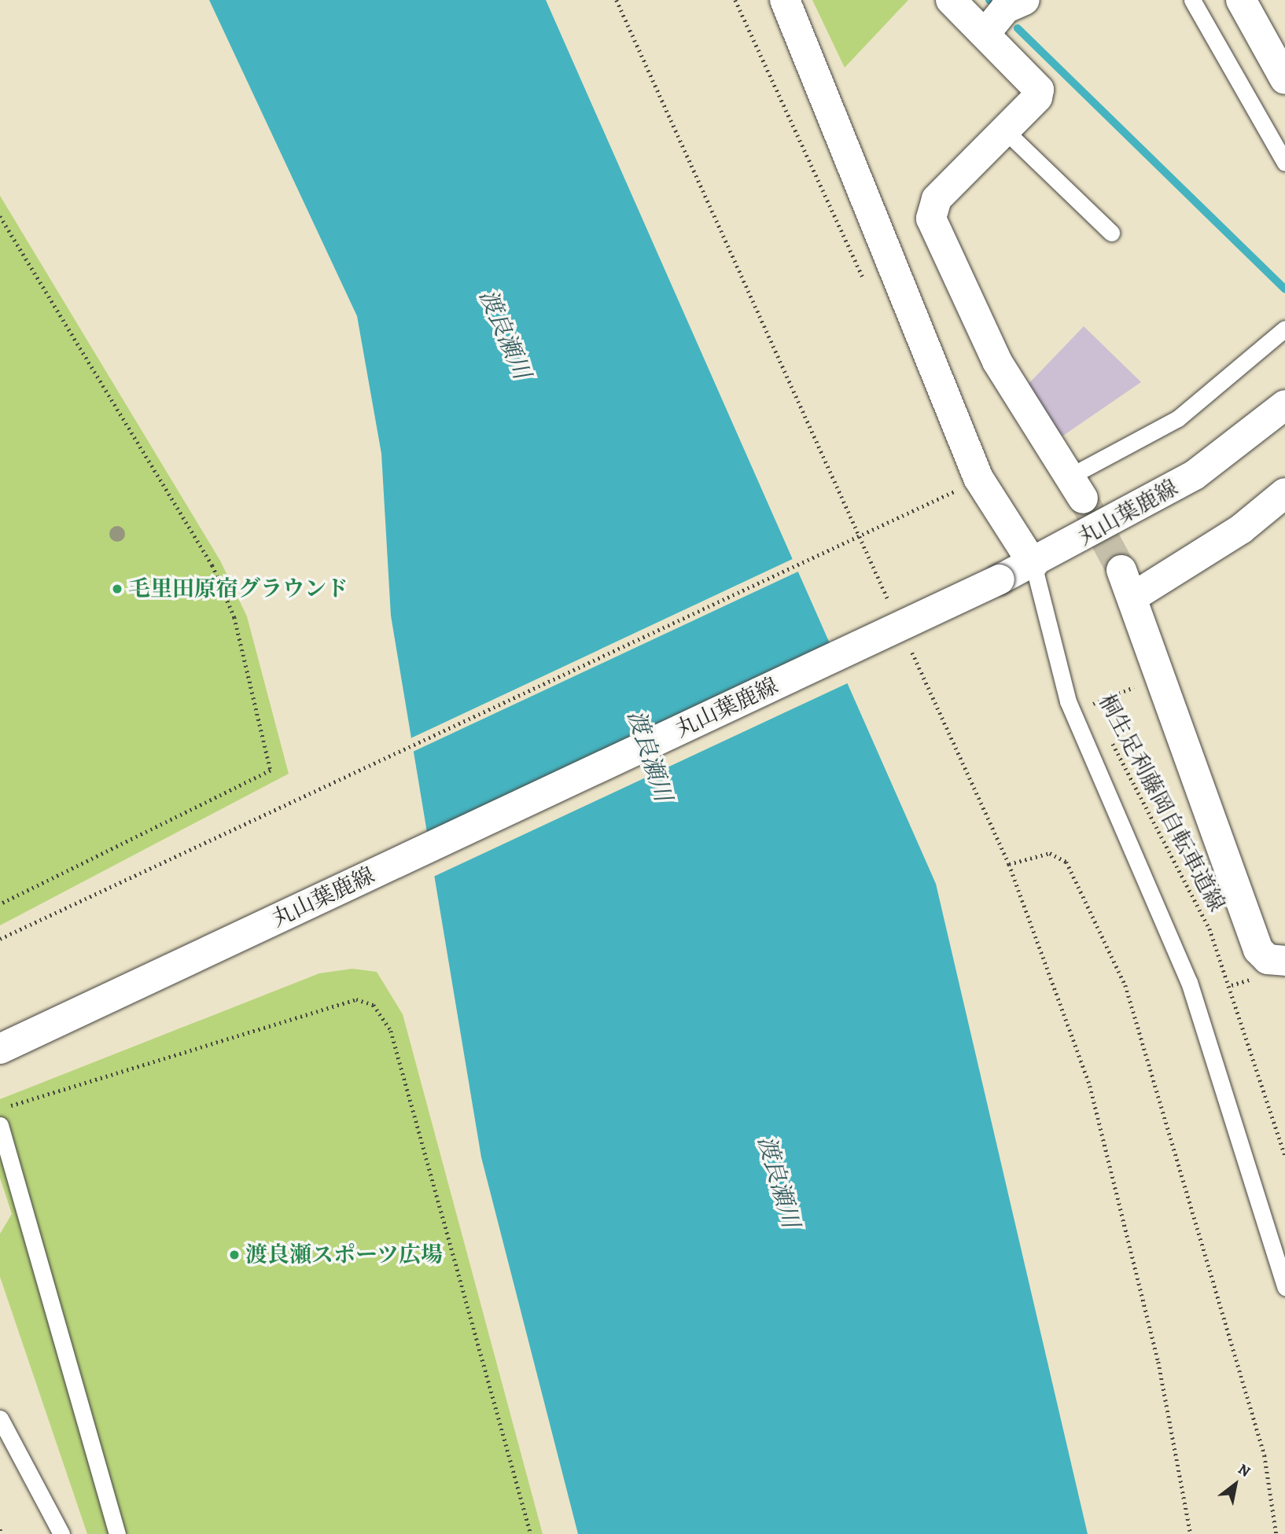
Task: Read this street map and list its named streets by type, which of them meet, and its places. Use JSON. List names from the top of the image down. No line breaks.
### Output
{"streets":{"street":["丸山葉鹿線"],"path":["桐生足利藤岡自転車道線"]},"water":["渡良瀬川"],"places":["毛里田原宿グラウンド","渡良瀬スポーツ広場"],"north":"top right"}
